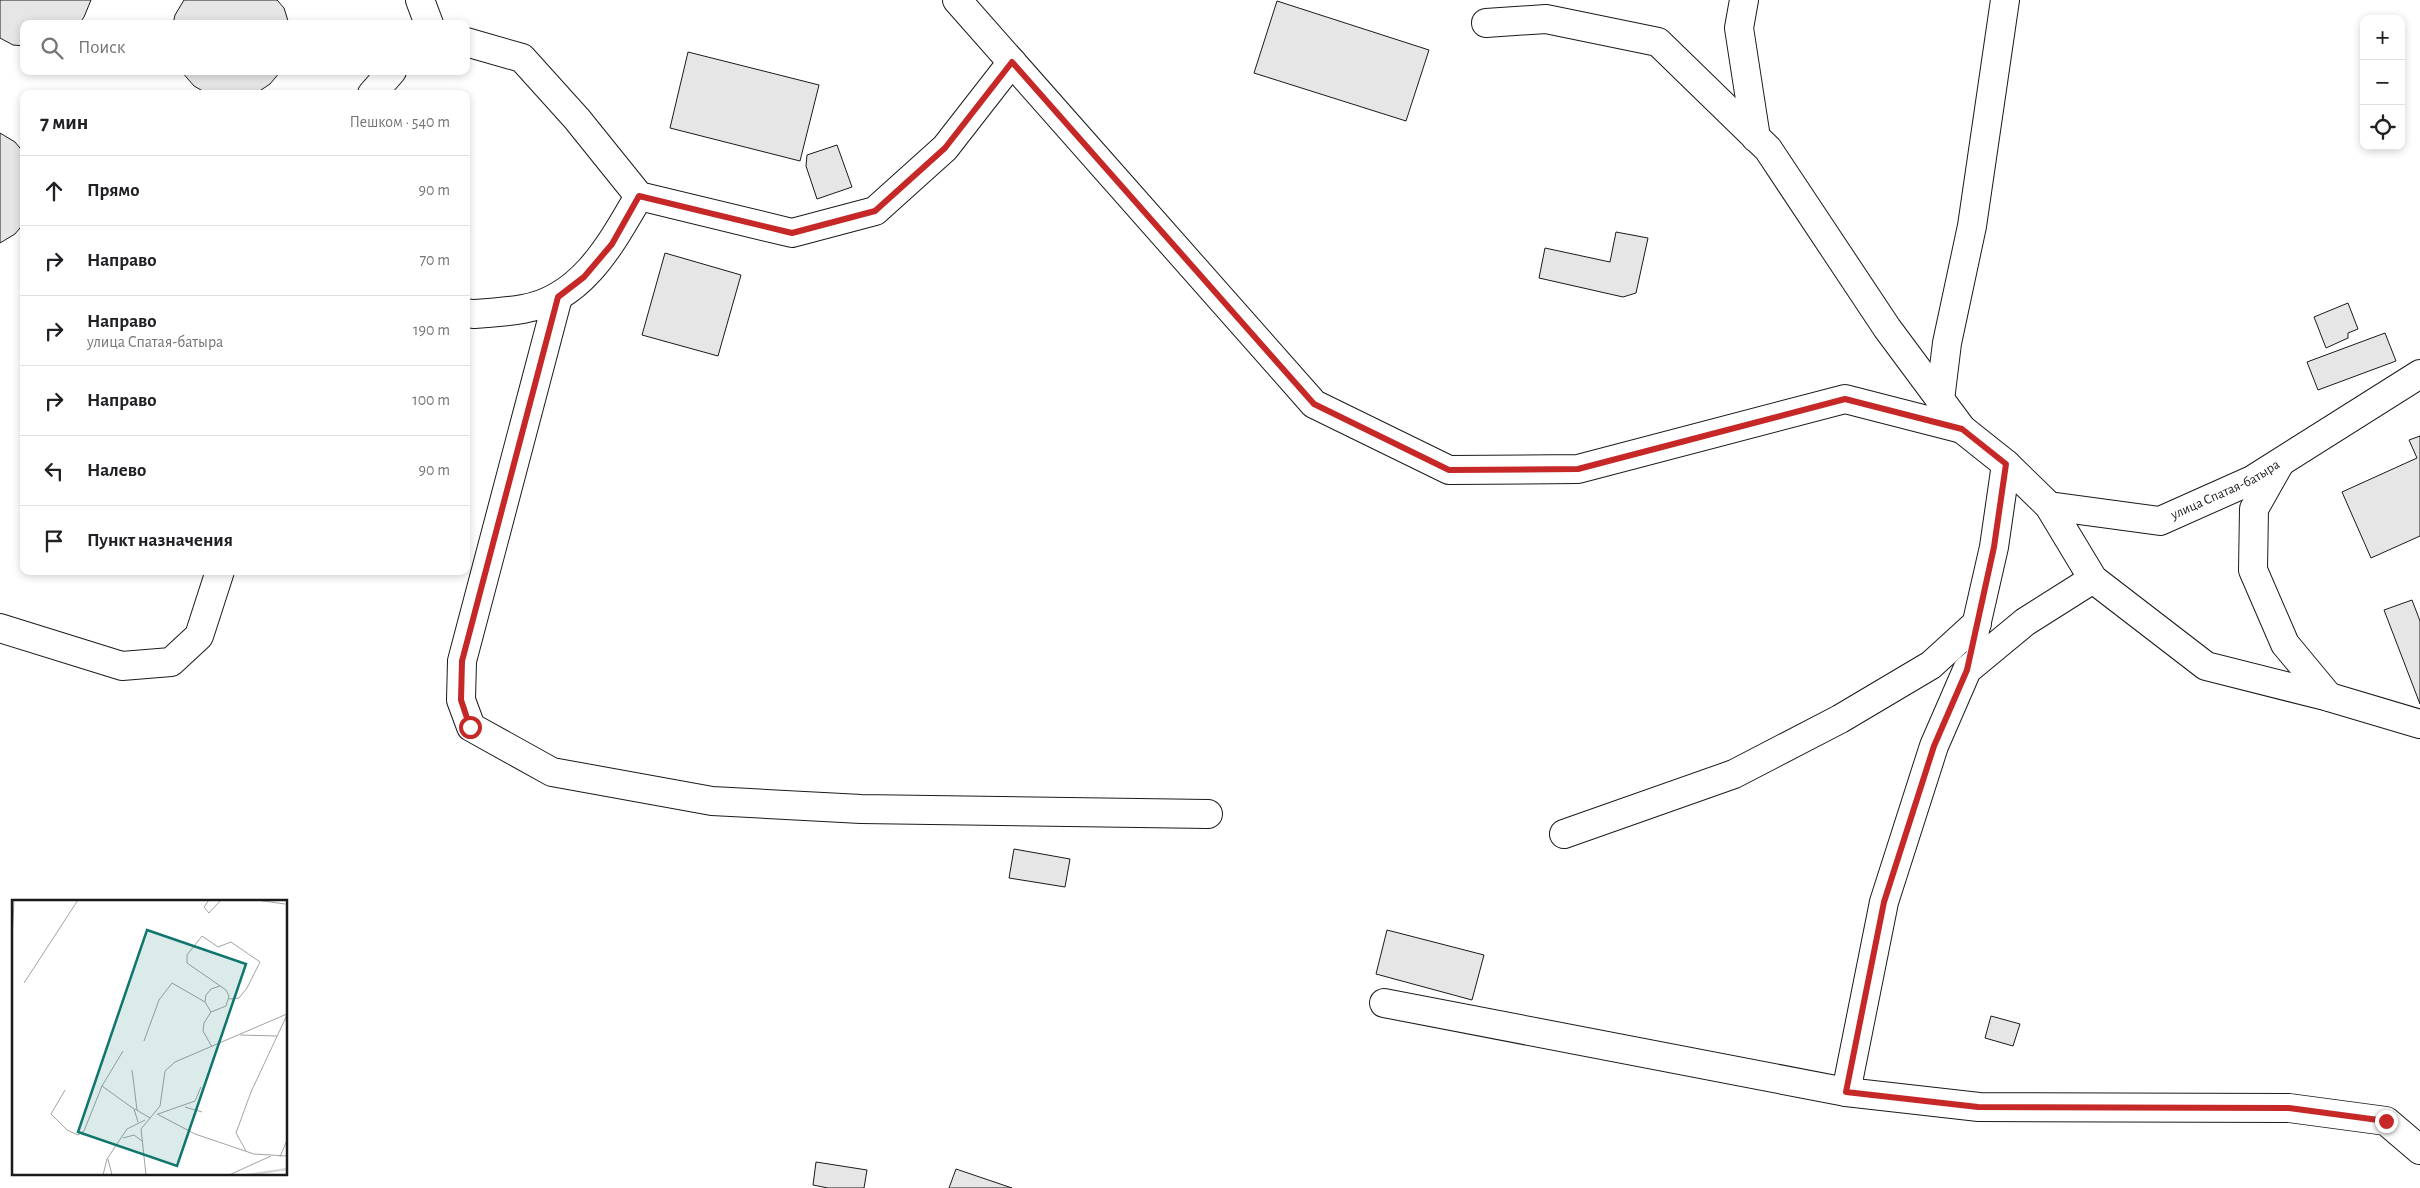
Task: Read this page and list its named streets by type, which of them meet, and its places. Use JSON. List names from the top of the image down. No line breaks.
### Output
{"streets":{"street":["улица Спатая-батыра"]},"page":{"map_buttons":["+","−"],"search":"Поиск","heading":["7 мин","Пешком · 540 m"],"list":[["Прямо","90 m"],["Направо","70 m"],["Направо","улица Спатая-батыра","190 m"],["Направо","100 m"],["Налево","90 m"],"Пункт назначения"]}}
